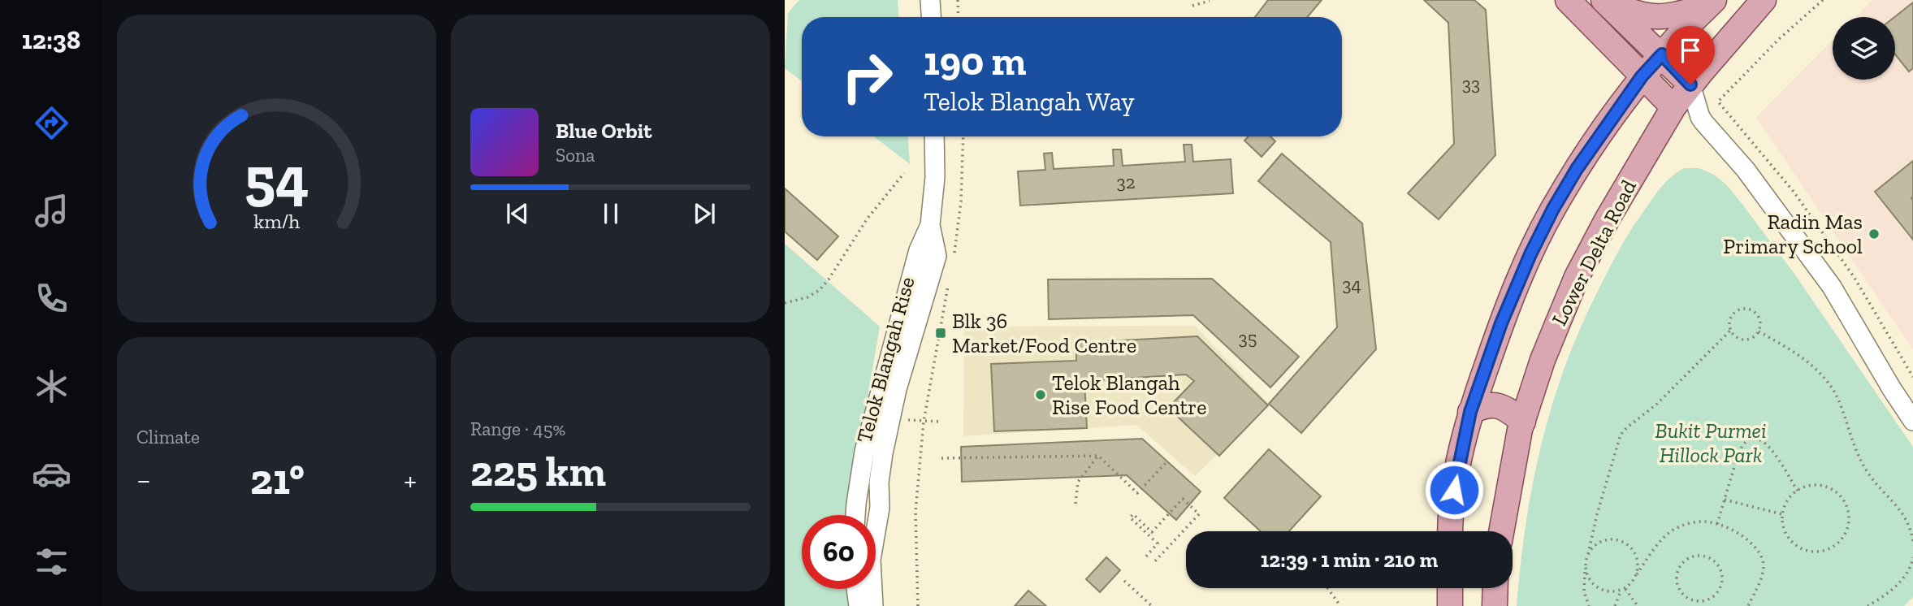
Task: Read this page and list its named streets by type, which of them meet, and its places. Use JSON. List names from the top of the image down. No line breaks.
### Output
{"streets":{"main road":["Lower Delta Road"],"street":["Telok Blangah Rise"]},"parks":["Bukit Purmei Hillock Park"],"places":{"other":["Radin Mas Primary School","Telok Blangah Rise Food Centre"],"transit":["Blk 36 Market/Food Centre"]},"house_numbers":["33","32","34","35"],"page":{"tabs":"12:38","turn":["190 m","Telok Blangah Way"],"song":["Blue Orbit","Sona"],"tile":["Climate",["Range · 45%","225 km"]],"heat":["−","21°","+"],"limit":"60","trip":"12:39 · 1 min · 210 m","gauge":["54","km/h"]}}
